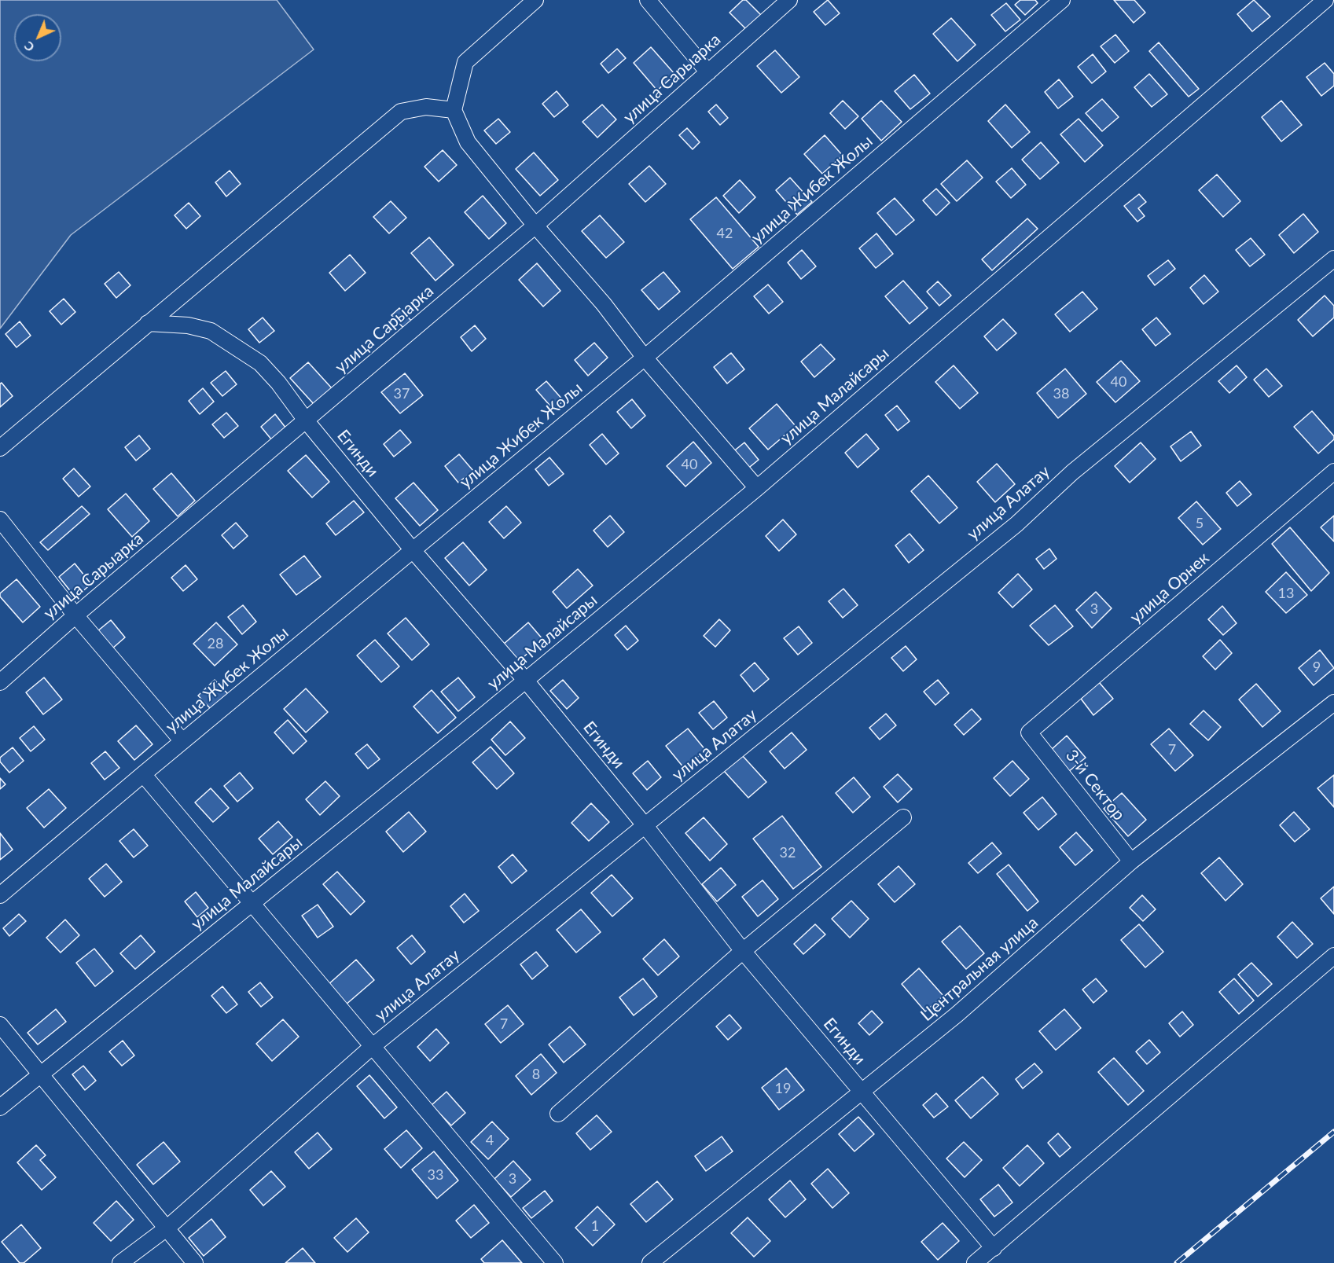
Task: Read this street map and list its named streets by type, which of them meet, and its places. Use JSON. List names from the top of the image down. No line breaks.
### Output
{"streets":{"street":["улица Сарыарка","улица Жибек Жолы","улица Малайсары","Егинди","улица Алатау","улица Орнек","3-й Сектор","Центральная улица"]},"crossings":[["улица Сарыарка","Егинди"],["улица Жибек Жолы","Егинди"],["улица Малайсары","Егинди"],["Егинди","улица Алатау"],["Егинди","Центральная улица"],["улица Орнек","3-й Сектор"],["3-й Сектор","Центральная улица"]],"house_numbers":["42","40","37","38","40","5","13","3","28","9","7","32","7","8","19","4","33","3","1"],"north":"bottom left"}
